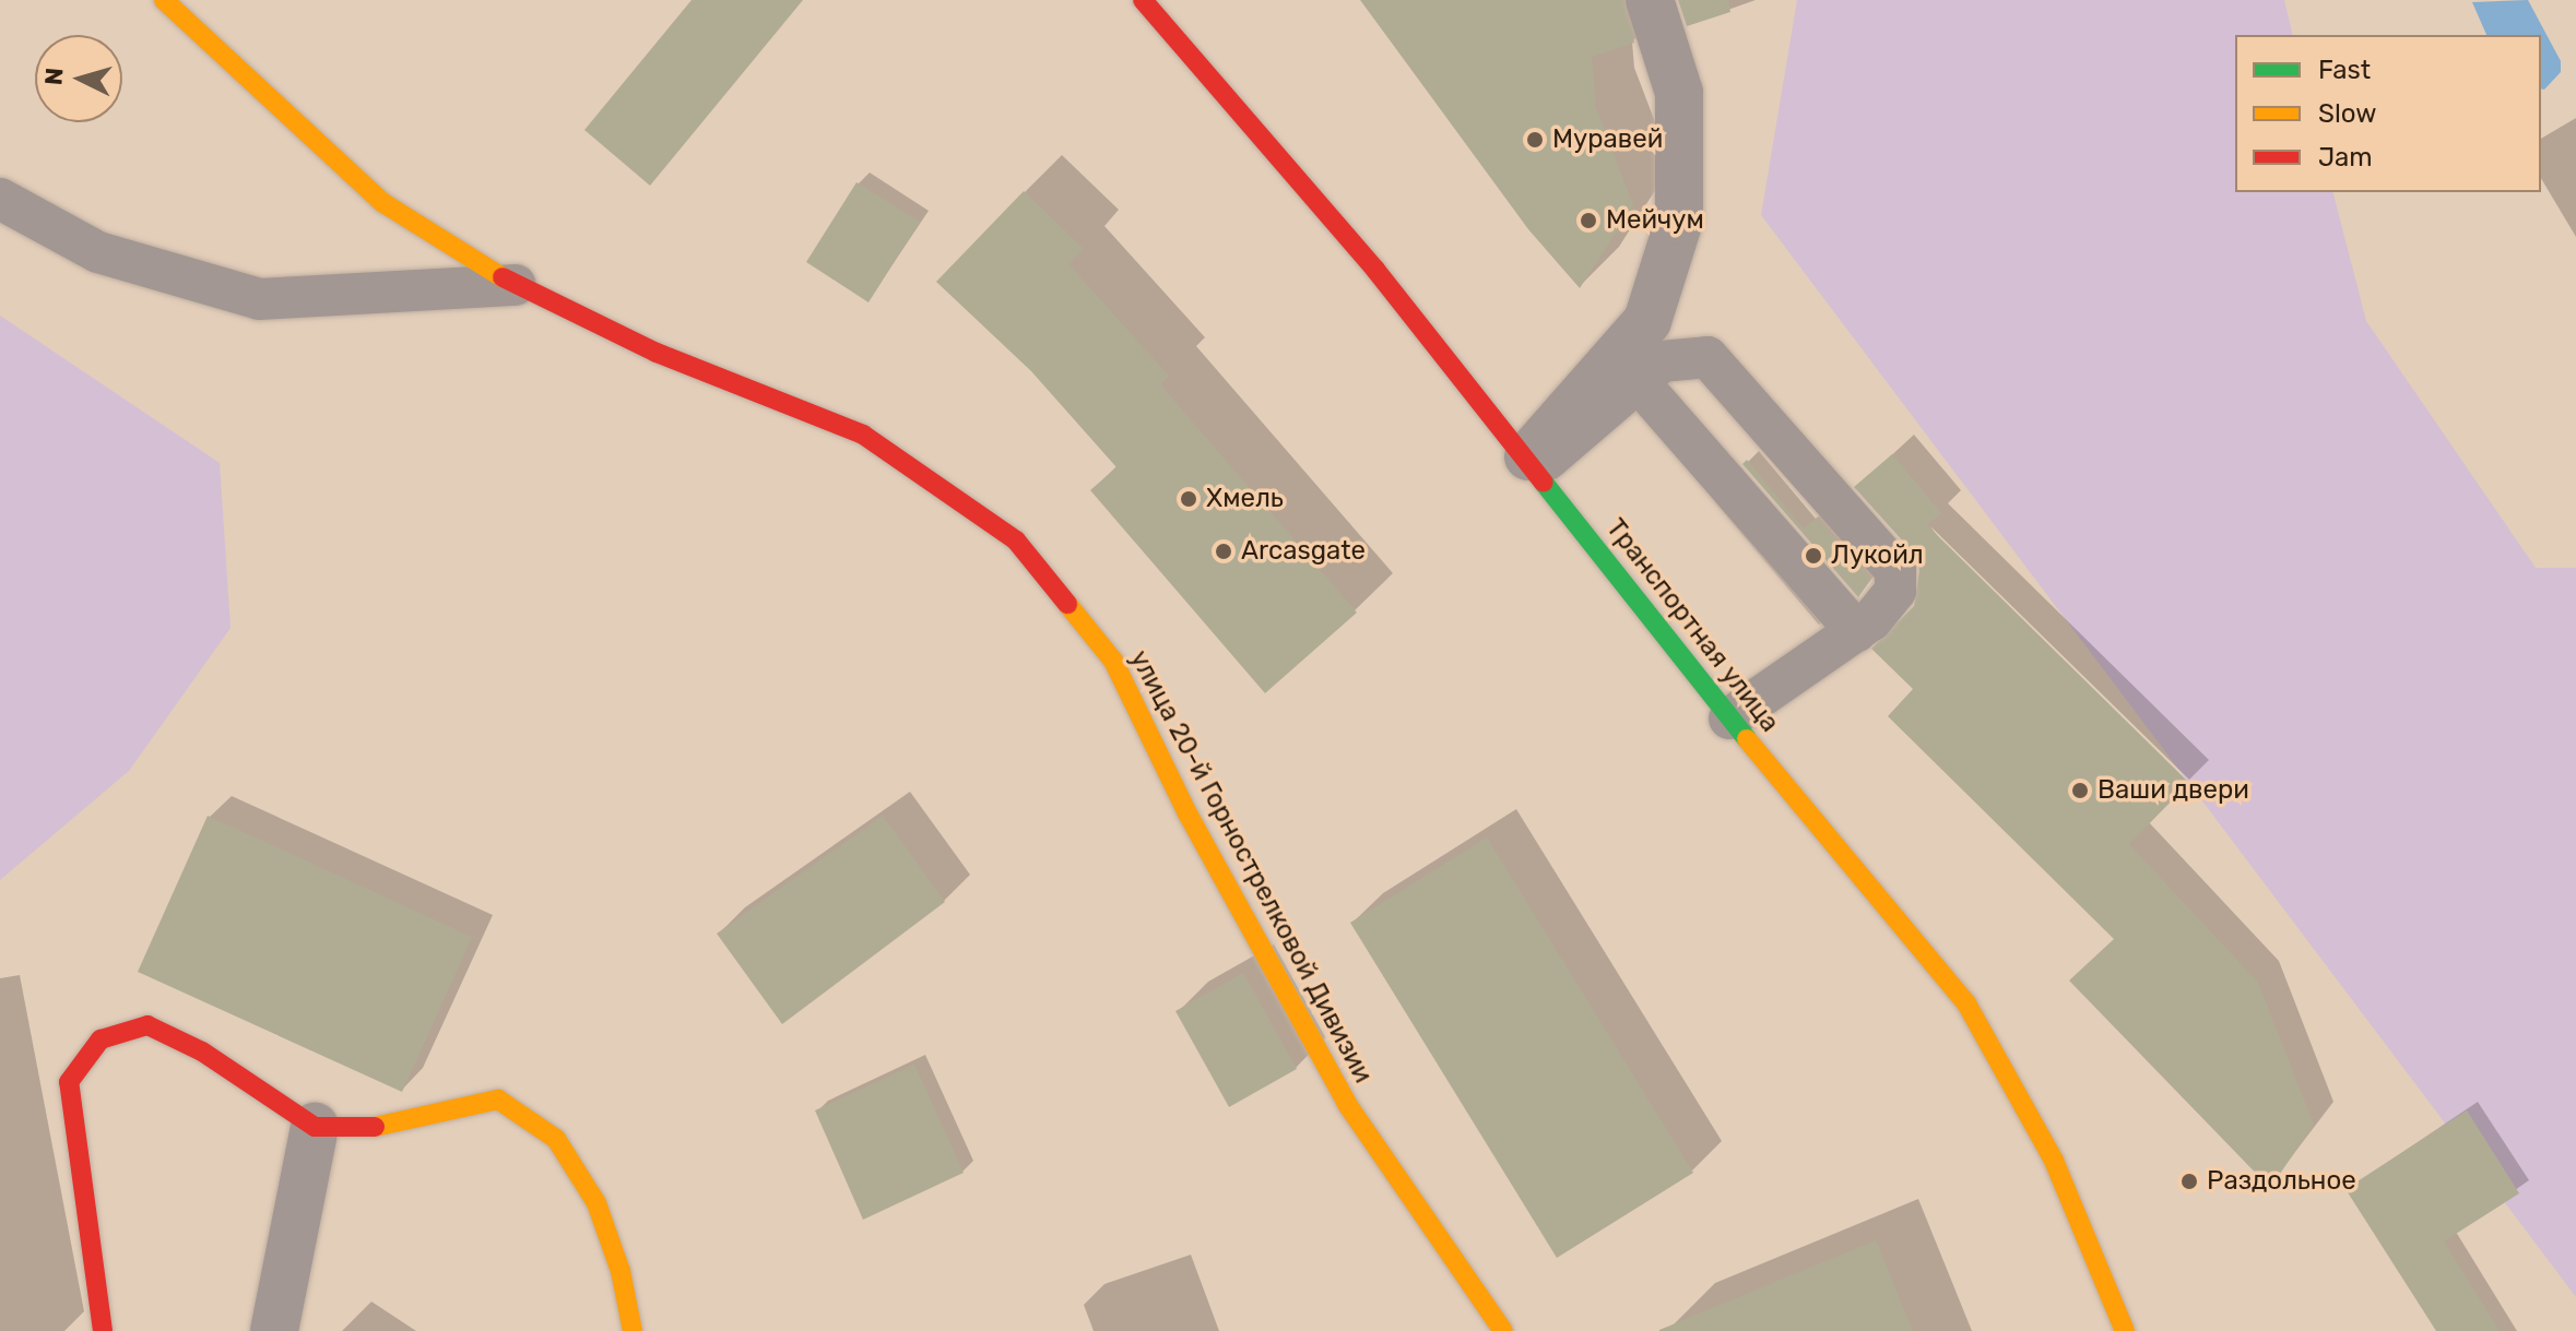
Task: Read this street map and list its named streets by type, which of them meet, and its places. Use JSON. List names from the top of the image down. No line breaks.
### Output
{"streets":{"street":["Транспортная улица","улица 20-й Горнострелковой Дивизии"]},"places":["Муравей","Мейчум","Хмель","Arcasgate","Лукойл","Ваши двери","Раздольное"],"legend":["Fast","Slow","Jam"],"north":"left"}
